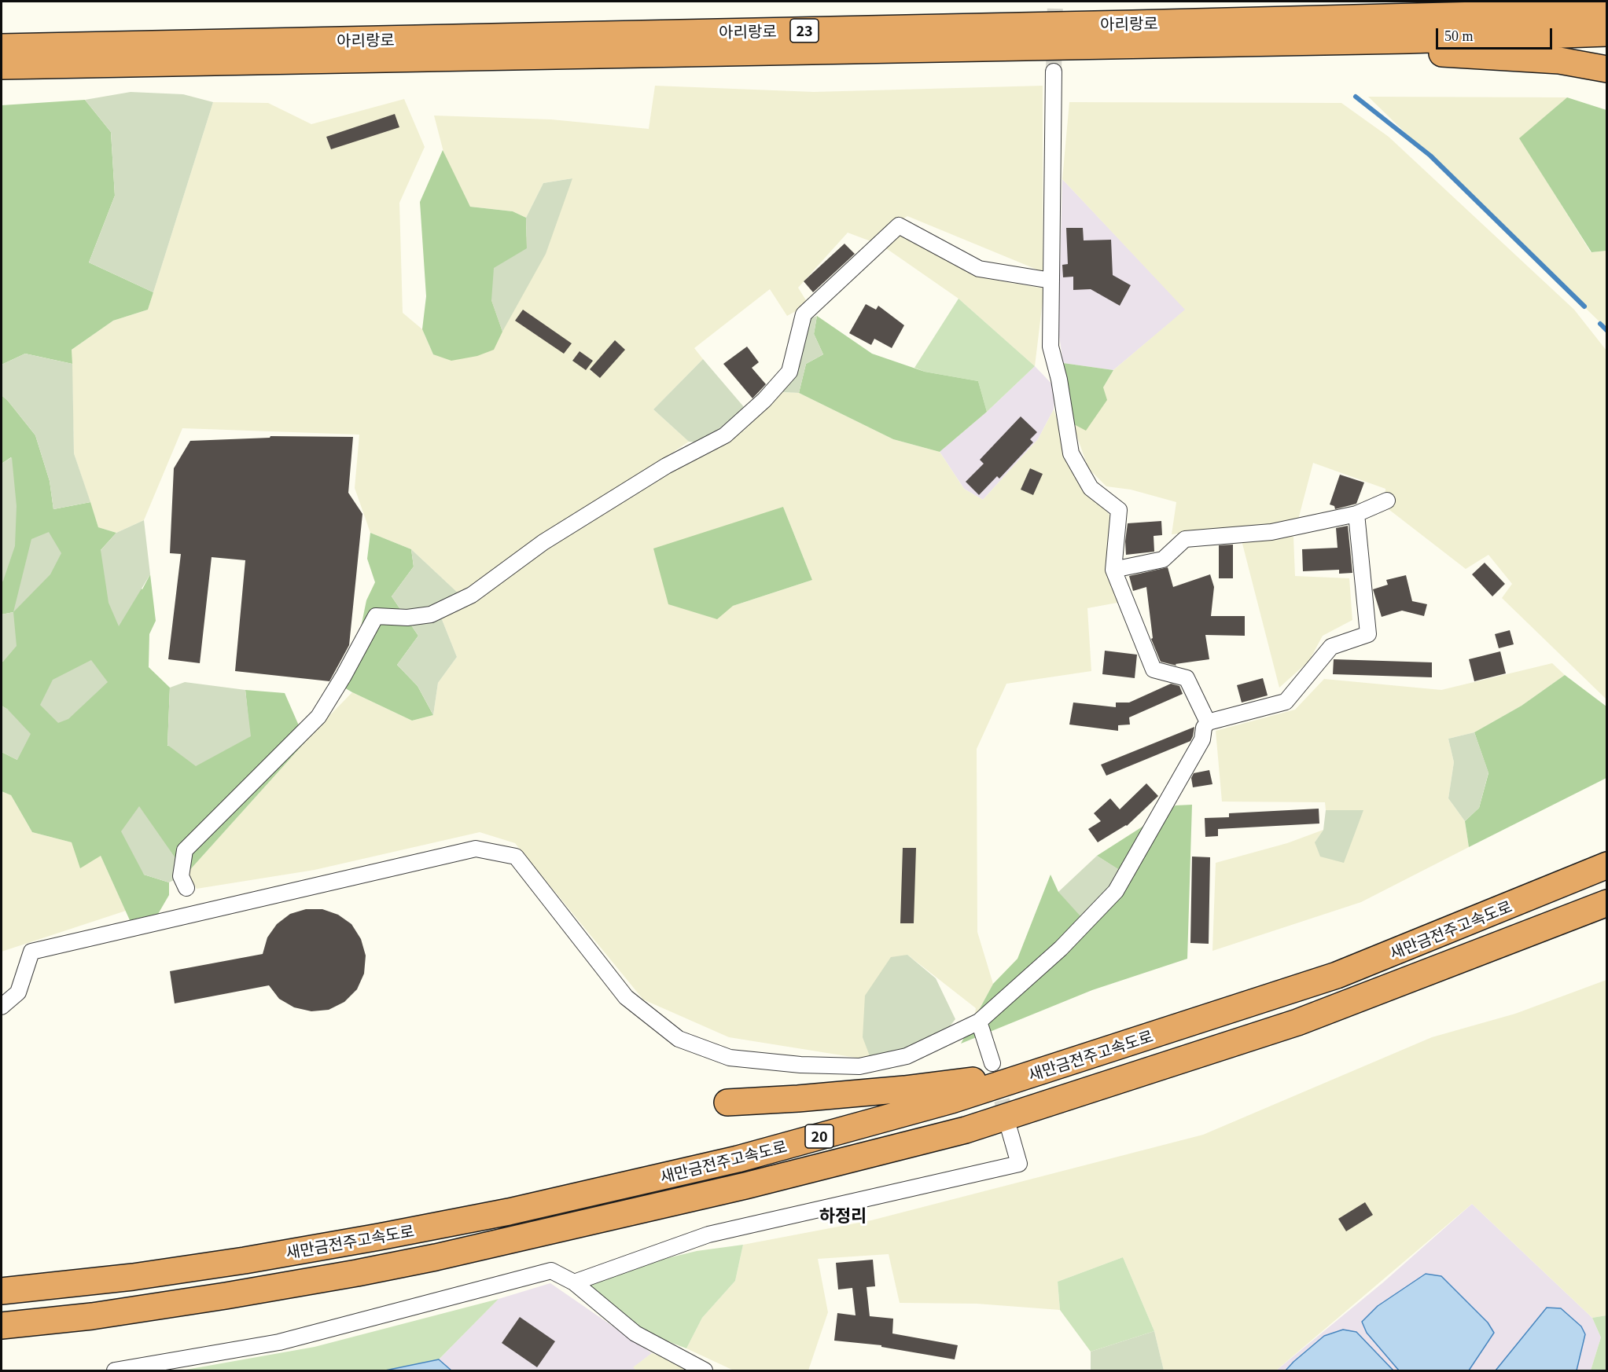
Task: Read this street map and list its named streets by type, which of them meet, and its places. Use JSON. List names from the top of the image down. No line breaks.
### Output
{"streets":{"highway":["아리랑로","23","새만금전주고속도로","20"]},"districts":["하정리"],"scale_bar":"50 m"}
